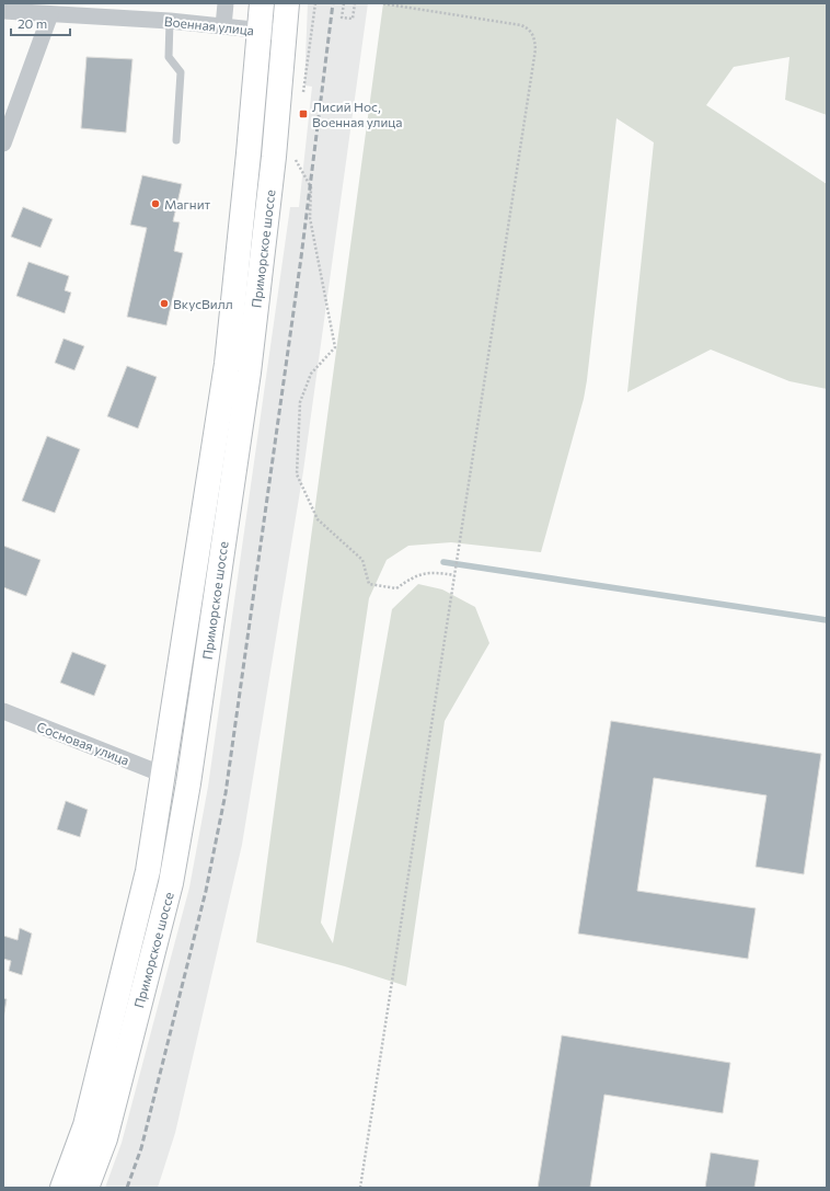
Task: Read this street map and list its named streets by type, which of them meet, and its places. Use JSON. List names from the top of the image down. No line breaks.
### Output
{"streets":{"main road":["Приморское шоссе"],"street":["Военная улица","Сосновая улица"]},"crossings":[["Военная улица","Приморское шоссе"],["Приморское шоссе","Сосновая улица"]],"places":{"transit":["Лисий Нос, Военная улица"],"other":["Магнит","ВкусВилл"]},"scale_bar":"20 m"}
